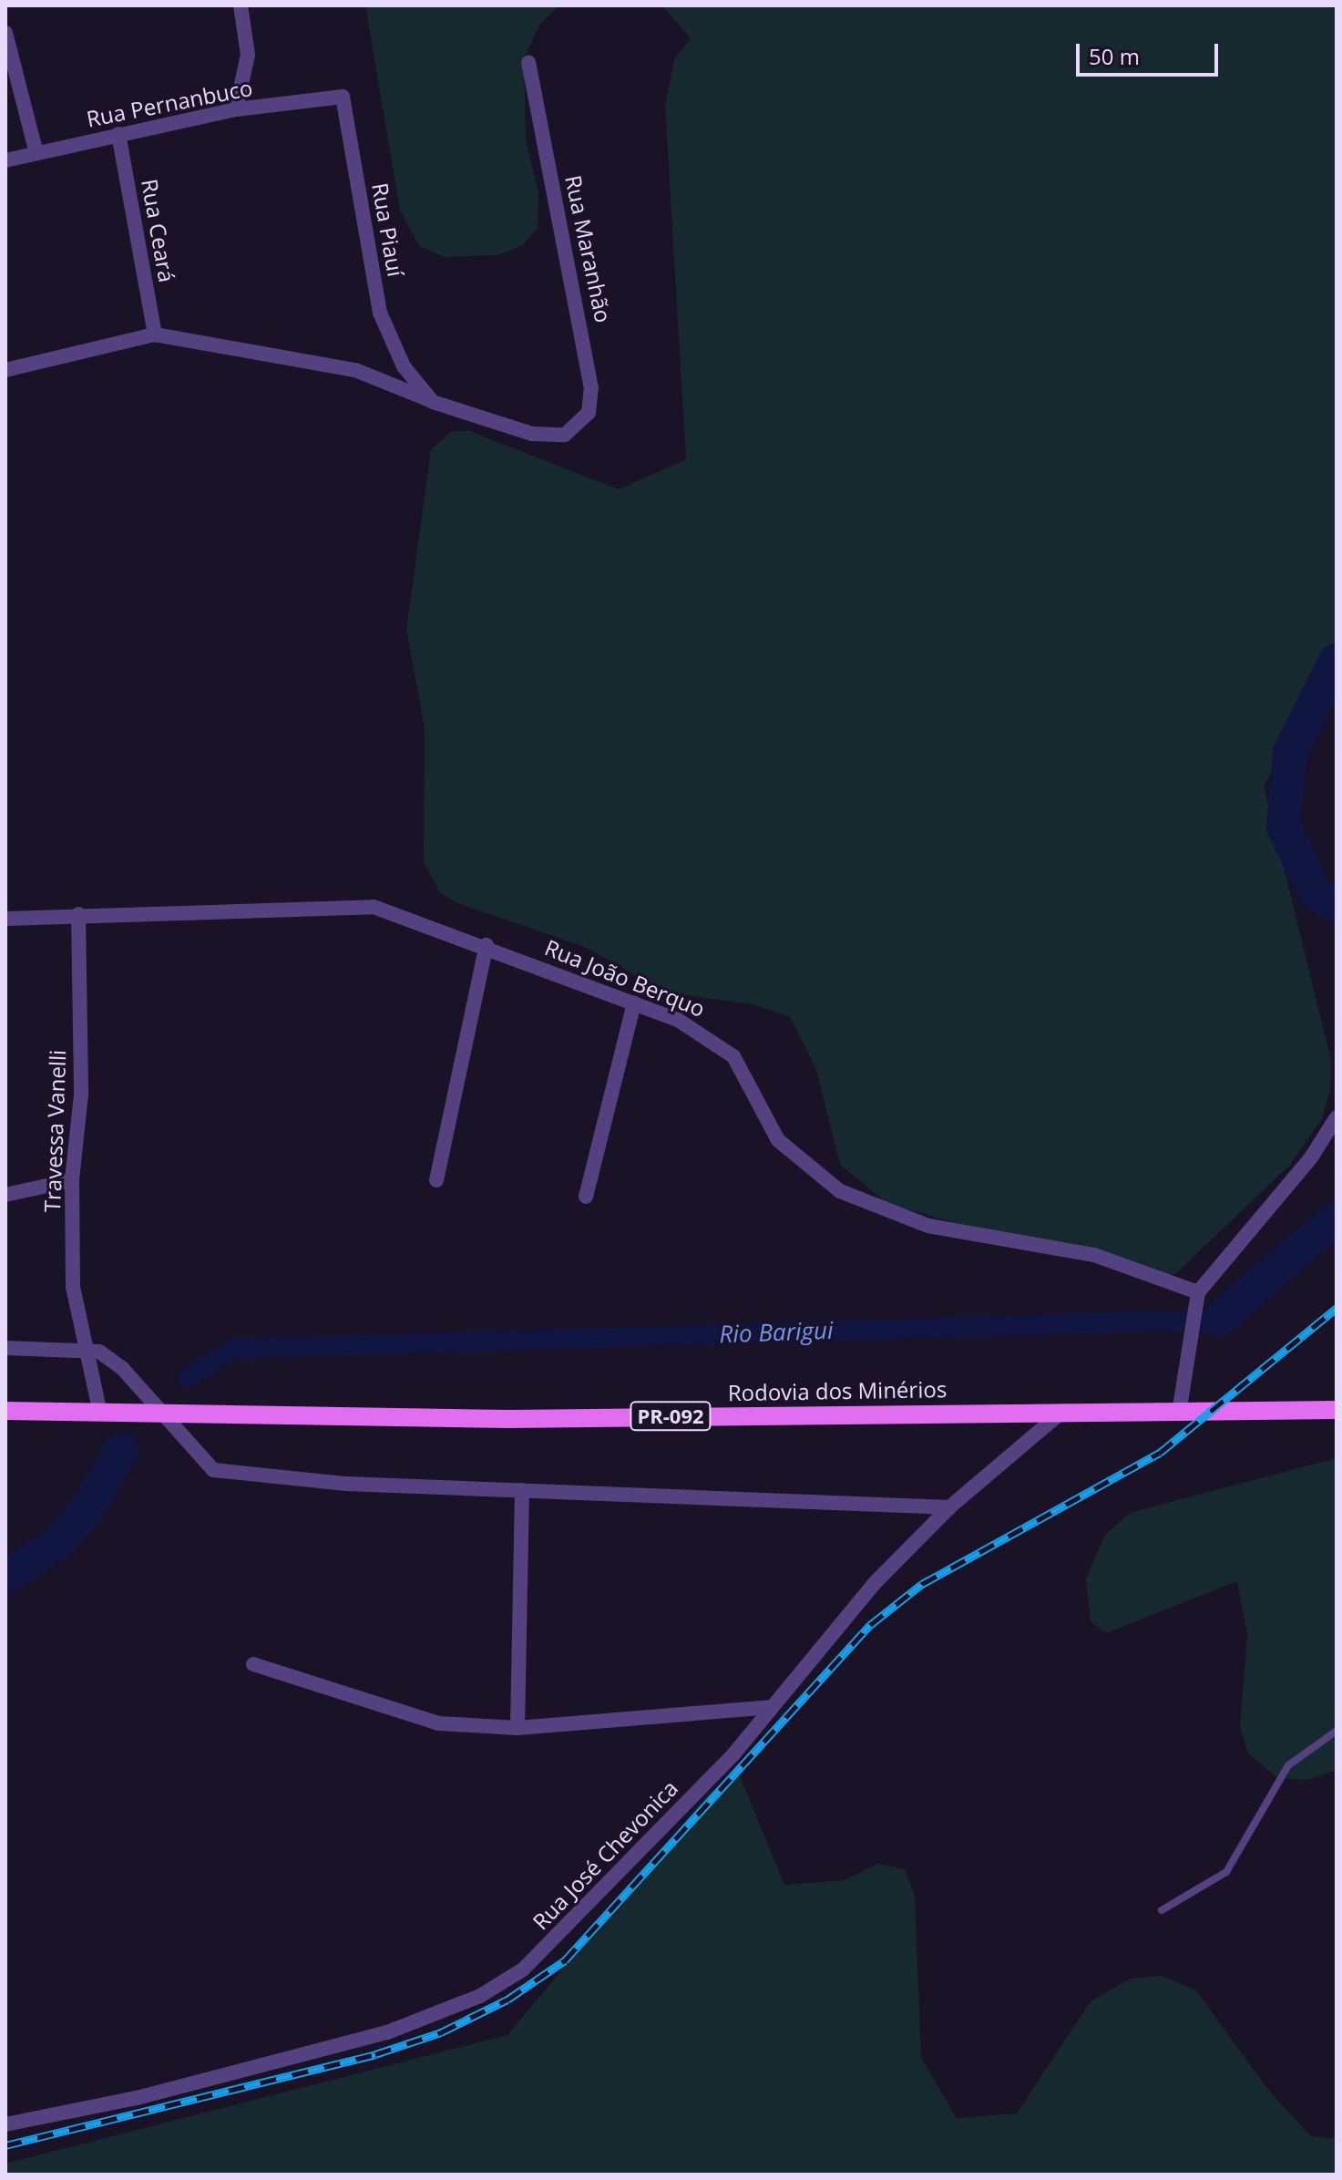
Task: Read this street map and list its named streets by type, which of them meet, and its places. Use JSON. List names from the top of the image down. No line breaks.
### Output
{"streets":{"main road":["Rodovia dos Minérios","PR-092"],"street":["Rua Pernanbuco","Rua Piauí","Rua Ceará","Rua Maranhão","Rua João Berquo","Travessa Vanelli","Rua José Chevonica"]},"crossings":[["Rua Pernanbuco","Rua Piauí"],["Rua Pernanbuco","Rua Ceará"],["Rua Piauí","Rua Maranhão"],["Rua João Berquo","Travessa Vanelli"],["Travessa Vanelli","Rodovia dos Minérios"],["Rodovia dos Minérios","Rua José Chevonica"]],"water":["Rio Barigui"],"scale_bar":"50 m"}
